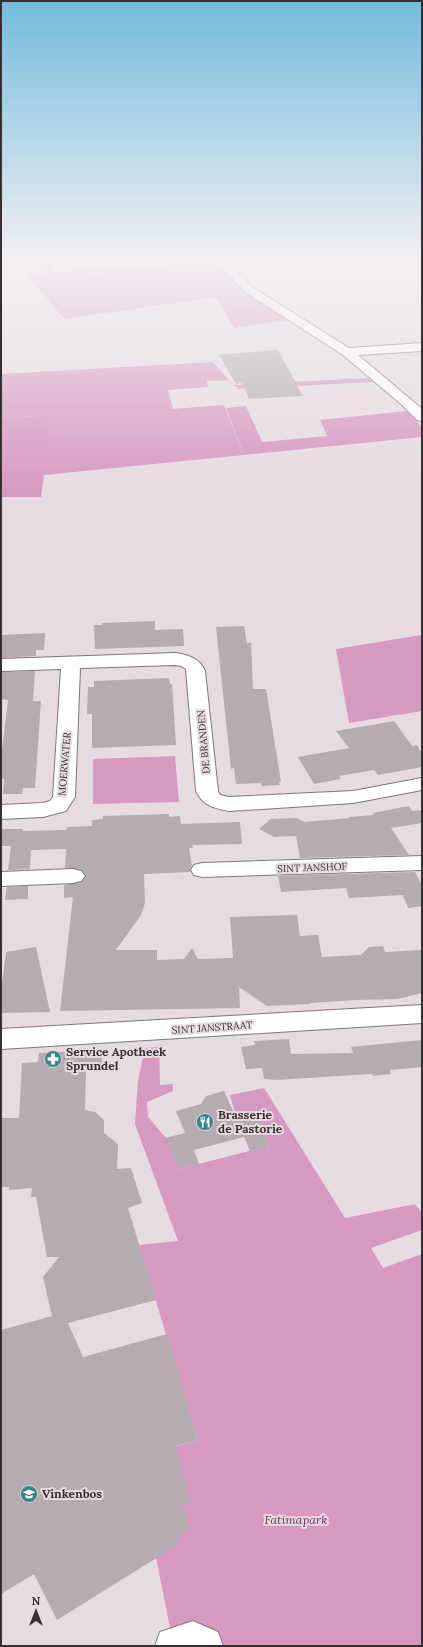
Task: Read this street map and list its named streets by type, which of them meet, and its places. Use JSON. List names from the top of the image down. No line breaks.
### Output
{"streets":{"street":["DE BRANDEN","MOERWATER","SINT JANSHOF","SINT JANSTRAAT"]},"crossings":[["DE BRANDEN","MOERWATER"]],"parks":["Fatimapark"],"places":{"pharmacy":["Service Apotheek Sprundel"],"restaurant":["Brasserie de Pastorie"],"school or university":["Vinkenbos"]},"north":"top"}
